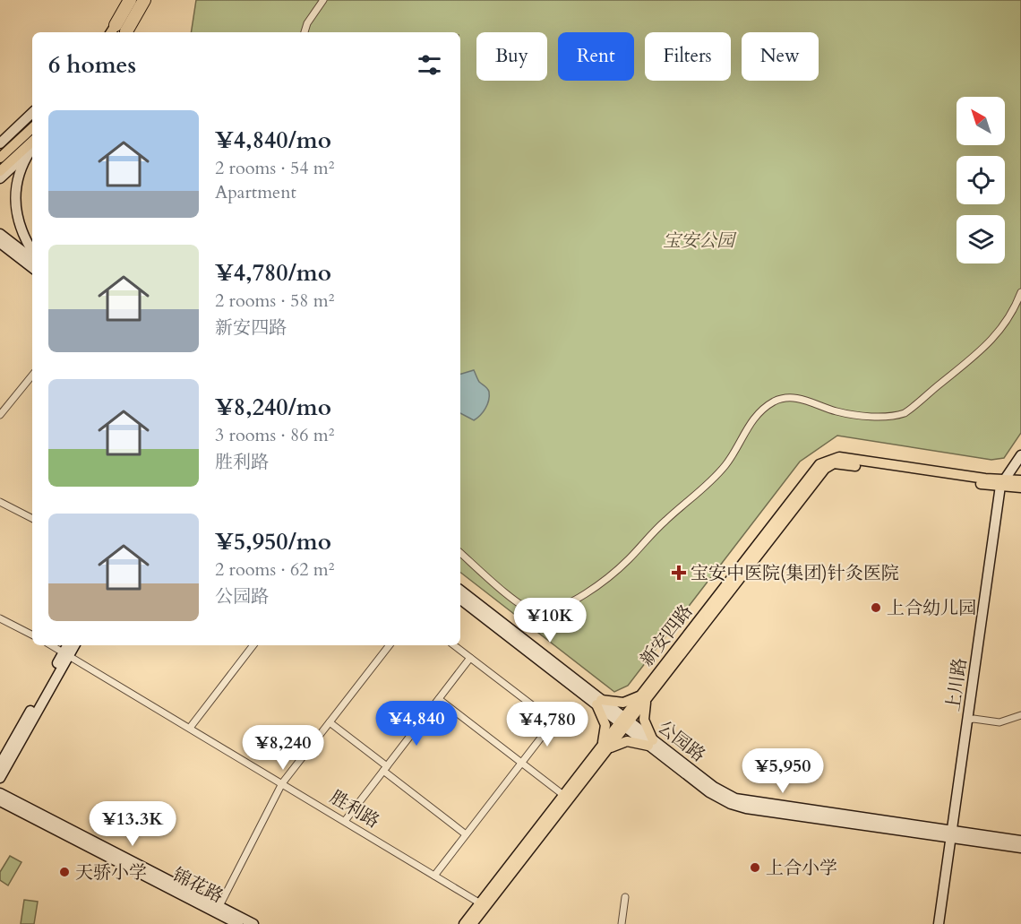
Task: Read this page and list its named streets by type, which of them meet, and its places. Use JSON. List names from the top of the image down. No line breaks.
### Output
{"streets":{"main road":["新安四路","上川路","公园路","锦花路"],"street":["胜利路"]},"crossings":[["新安四路","上川路"],["新安四路","公园路"],["新安四路","胜利路"],["上川路","公园路"]],"parks":["宝安公园"],"places":{"health":["宝安中医院(集团)针灸医院"],"other":["上合幼儿园","上合小学","天骄小学"]},"north":"top left","page":{"chip":["Buy","Rent","Filters","New"],"heading":"6 homes","list":[{"name":"¥4,840/mo","note":"2 rooms · 54 m² · Apartment"},{"name":"¥4,780/mo","note":"2 rooms · 58 m² · 新安四路"},{"name":"¥8,240/mo","note":"3 rooms · 86 m² · 胜利路"},{"name":"¥5,950/mo","note":"2 rooms · 62 m² · 公园路"}],"price":["¥10K","¥4,840","¥4,780","¥8,240","¥5,950","¥13.3K"]}}
